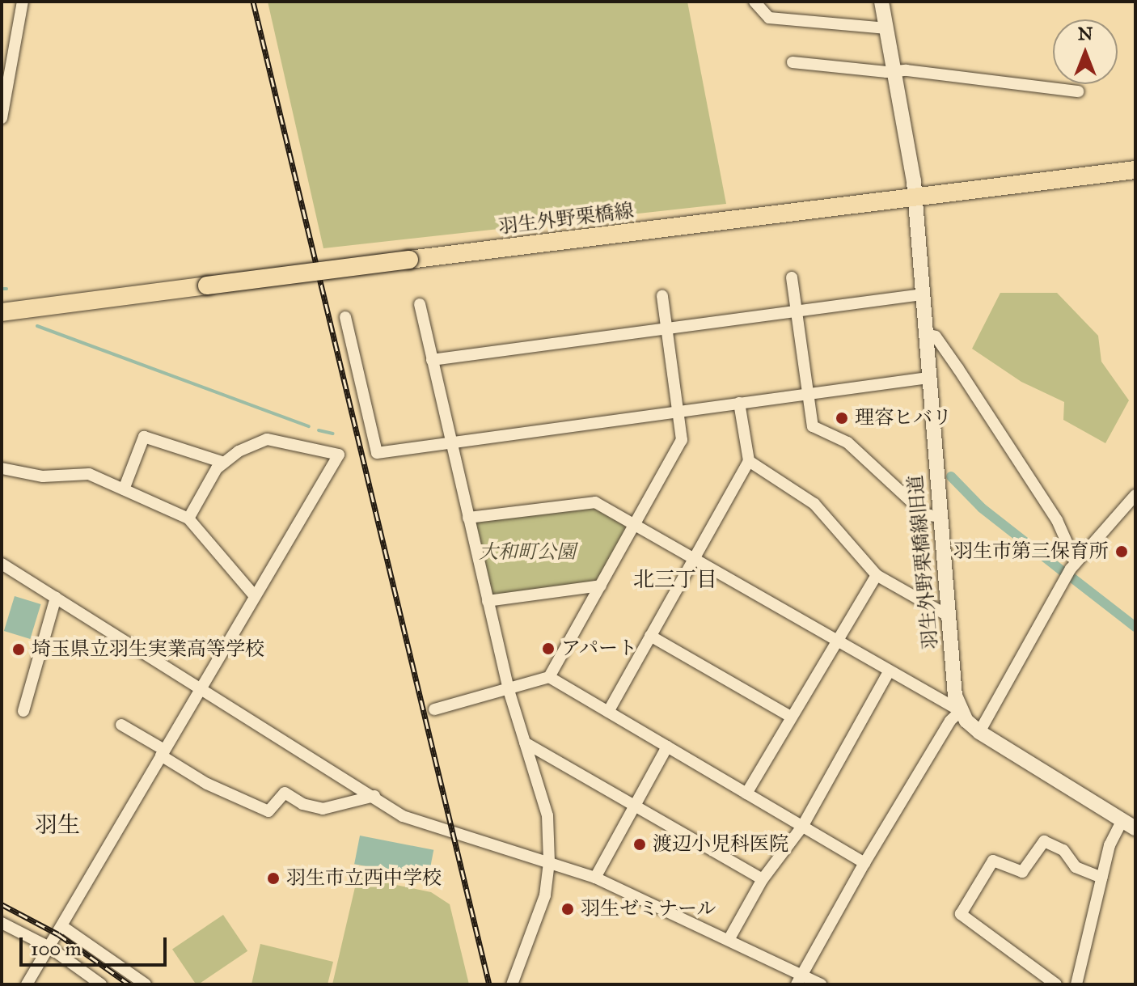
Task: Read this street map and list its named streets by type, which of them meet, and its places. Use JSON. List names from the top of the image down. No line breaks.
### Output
{"streets":{"main road":["羽生外野栗橋線"],"street":["羽生外野栗橋線旧道"]},"crossings":[["羽生外野栗橋線","羽生外野栗橋線旧道"]],"districts":["北三丁目","羽生"],"parks":["大和町公園"],"places":["理容ヒバリ","羽生市第三保育所","アパート","埼玉県立羽生実業高等学校","渡辺小児科医院","羽生市立西中学校","羽生ゼミナール"],"scale_bar":"100 m","north":"top"}
